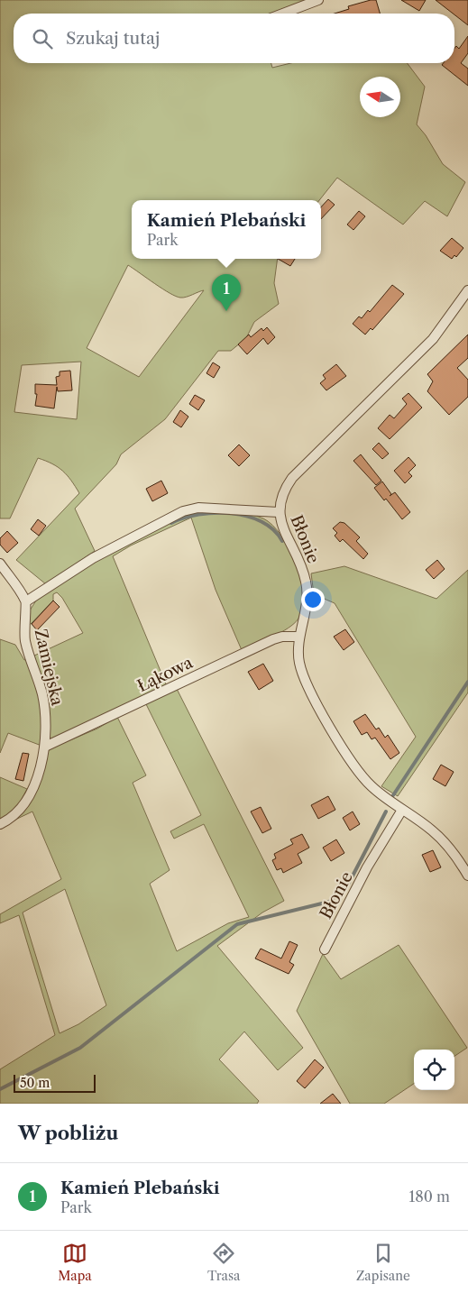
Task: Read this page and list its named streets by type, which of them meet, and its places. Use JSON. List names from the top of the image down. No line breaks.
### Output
{"streets":{"street":["Błonie","Zamiejska","Łąkowa"]},"crossings":[["Błonie","Łąkowa"],["Zamiejska","Łąkowa"]],"scale_bar":"50 m","north":"left","page":{"search":"Szukaj tutaj","popup":["Kamień Plebański","Park"],"pins":"1","scale":"50 m","heading":"W pobliżu","list":[{"mark":"1","name":"Kamień Plebański","note":"Park","value":"180 m"}],"nav":["Mapa","Trasa","Zapisane"]}}
